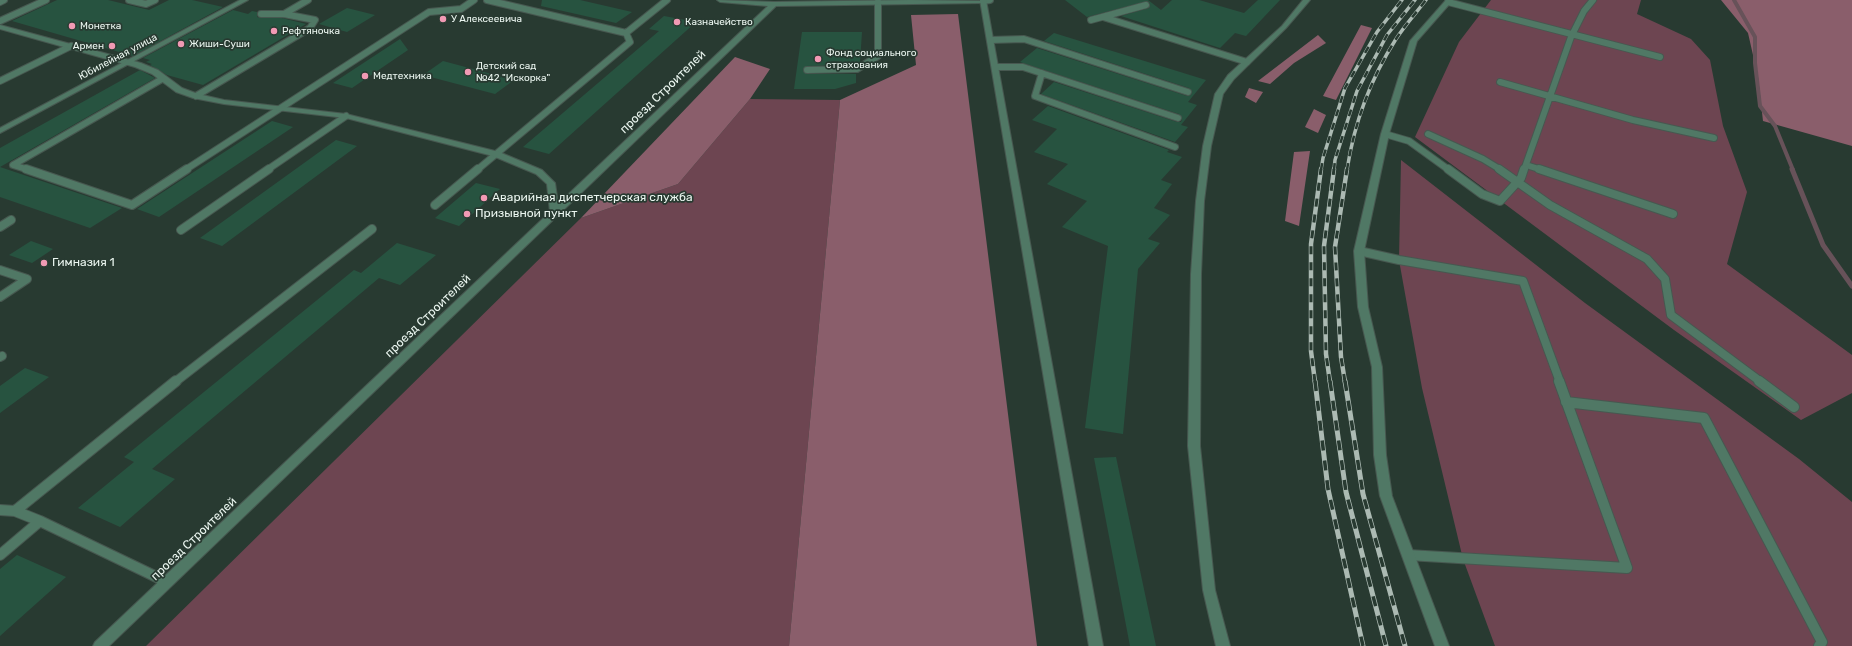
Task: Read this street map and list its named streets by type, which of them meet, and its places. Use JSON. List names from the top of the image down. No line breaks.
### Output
{"streets":{"street":["Юбилейная улица","проезд Строителей"]},"places":["У Алексеевича","Казначейство","Монетка","Рефтяночка","Жиши-Суши","Армен","Фонд социального страхования","Детский сад №42 \"Искорка\"","Медтехника","Аварийная диспетчерская служба","Призывной пункт","Гимназия 1"]}
